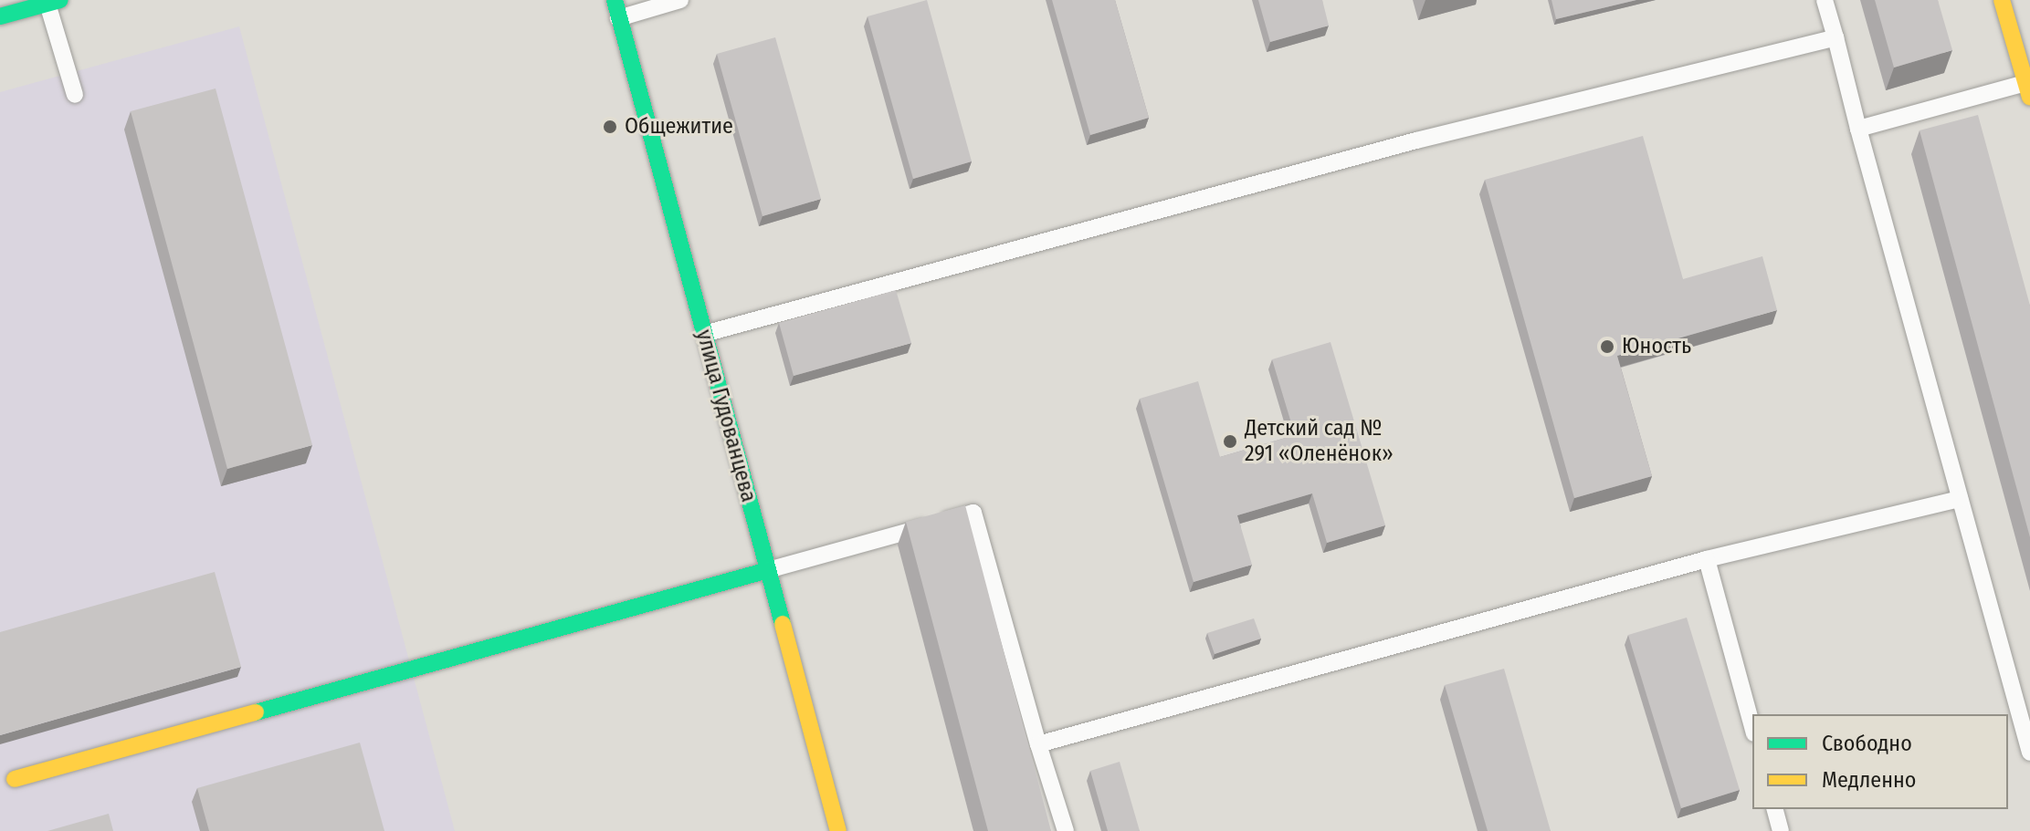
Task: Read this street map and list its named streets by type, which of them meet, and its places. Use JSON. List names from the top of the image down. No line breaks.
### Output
{"streets":{"street":["улица Гудованцева"]},"places":["Общежитие","Юность","Детский сад № 291 «Оленёнок»"],"legend":["Свободно","Медленно"]}
